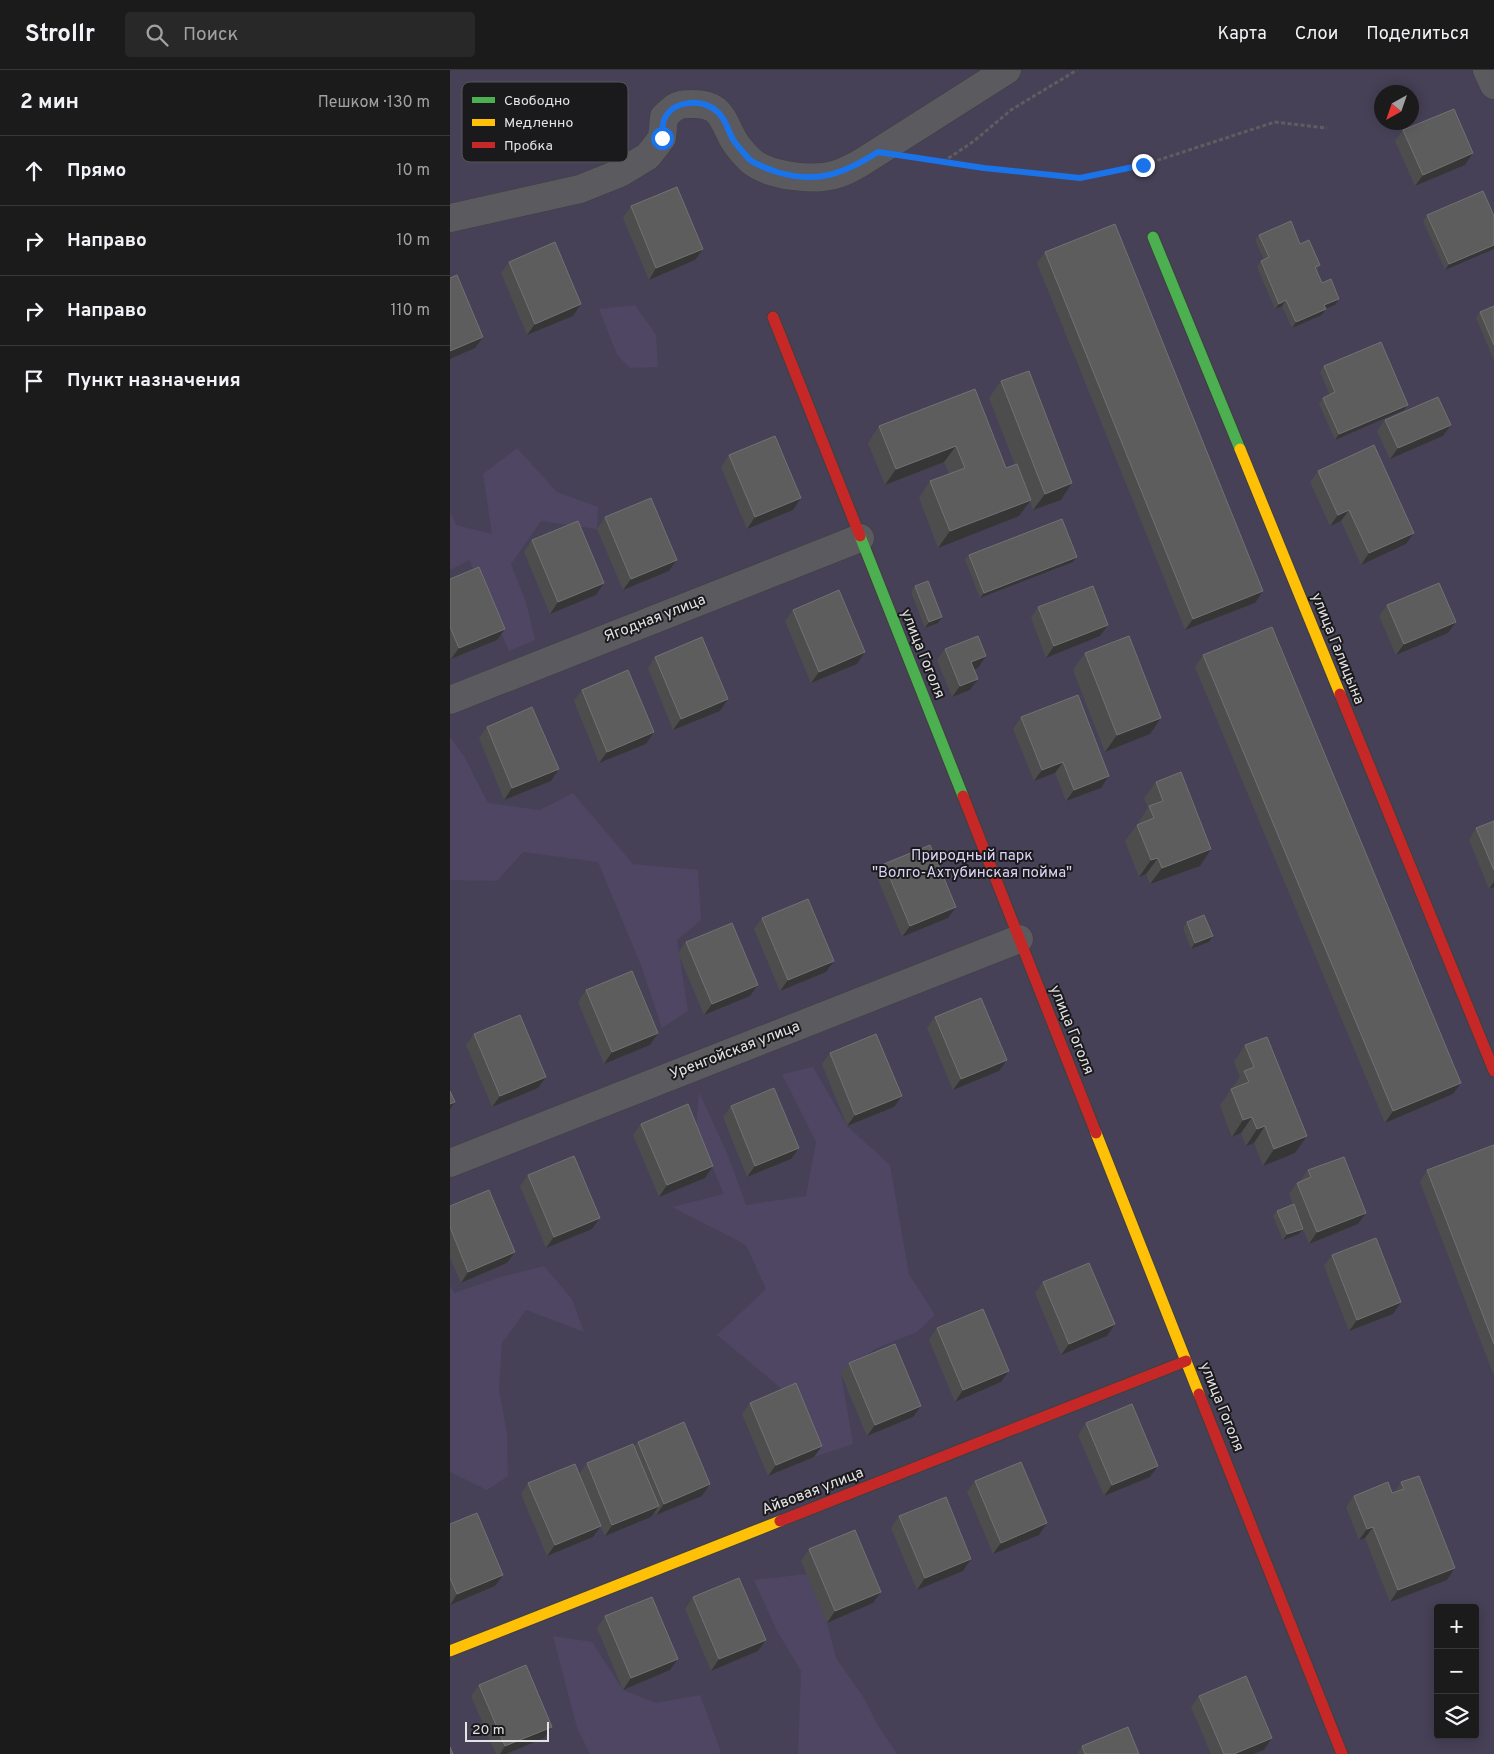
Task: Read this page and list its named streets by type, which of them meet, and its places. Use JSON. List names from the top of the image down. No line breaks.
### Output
{"streets":{"street":["Ягодная улица","улица Галицына","улица Гоголя","Уренгойская улица","Айвовая улица"]},"crossings":[["Ягодная улица","улица Гоголя"],["улица Гоголя","Уренгойская улица"],["улица Гоголя","Айвовая улица"]],"parks":["Природный парк \"Волго-Ахтубинская пойма\""],"legend":["Свободно","Медленно","Пробка"],"scale_bar":"20 m","north":"bottom left","page":{"header":"Strollr","search":"Поиск","nav":["Карта","Слои","Поделиться"],"heading":["2 мин","Пешком · 130 m"],"list":[["Прямо","10 m"],["Направо","10 m"],["Направо","110 m"],"Пункт назначения"],"map_buttons":["+","−"],"scale":"20 m"}}
